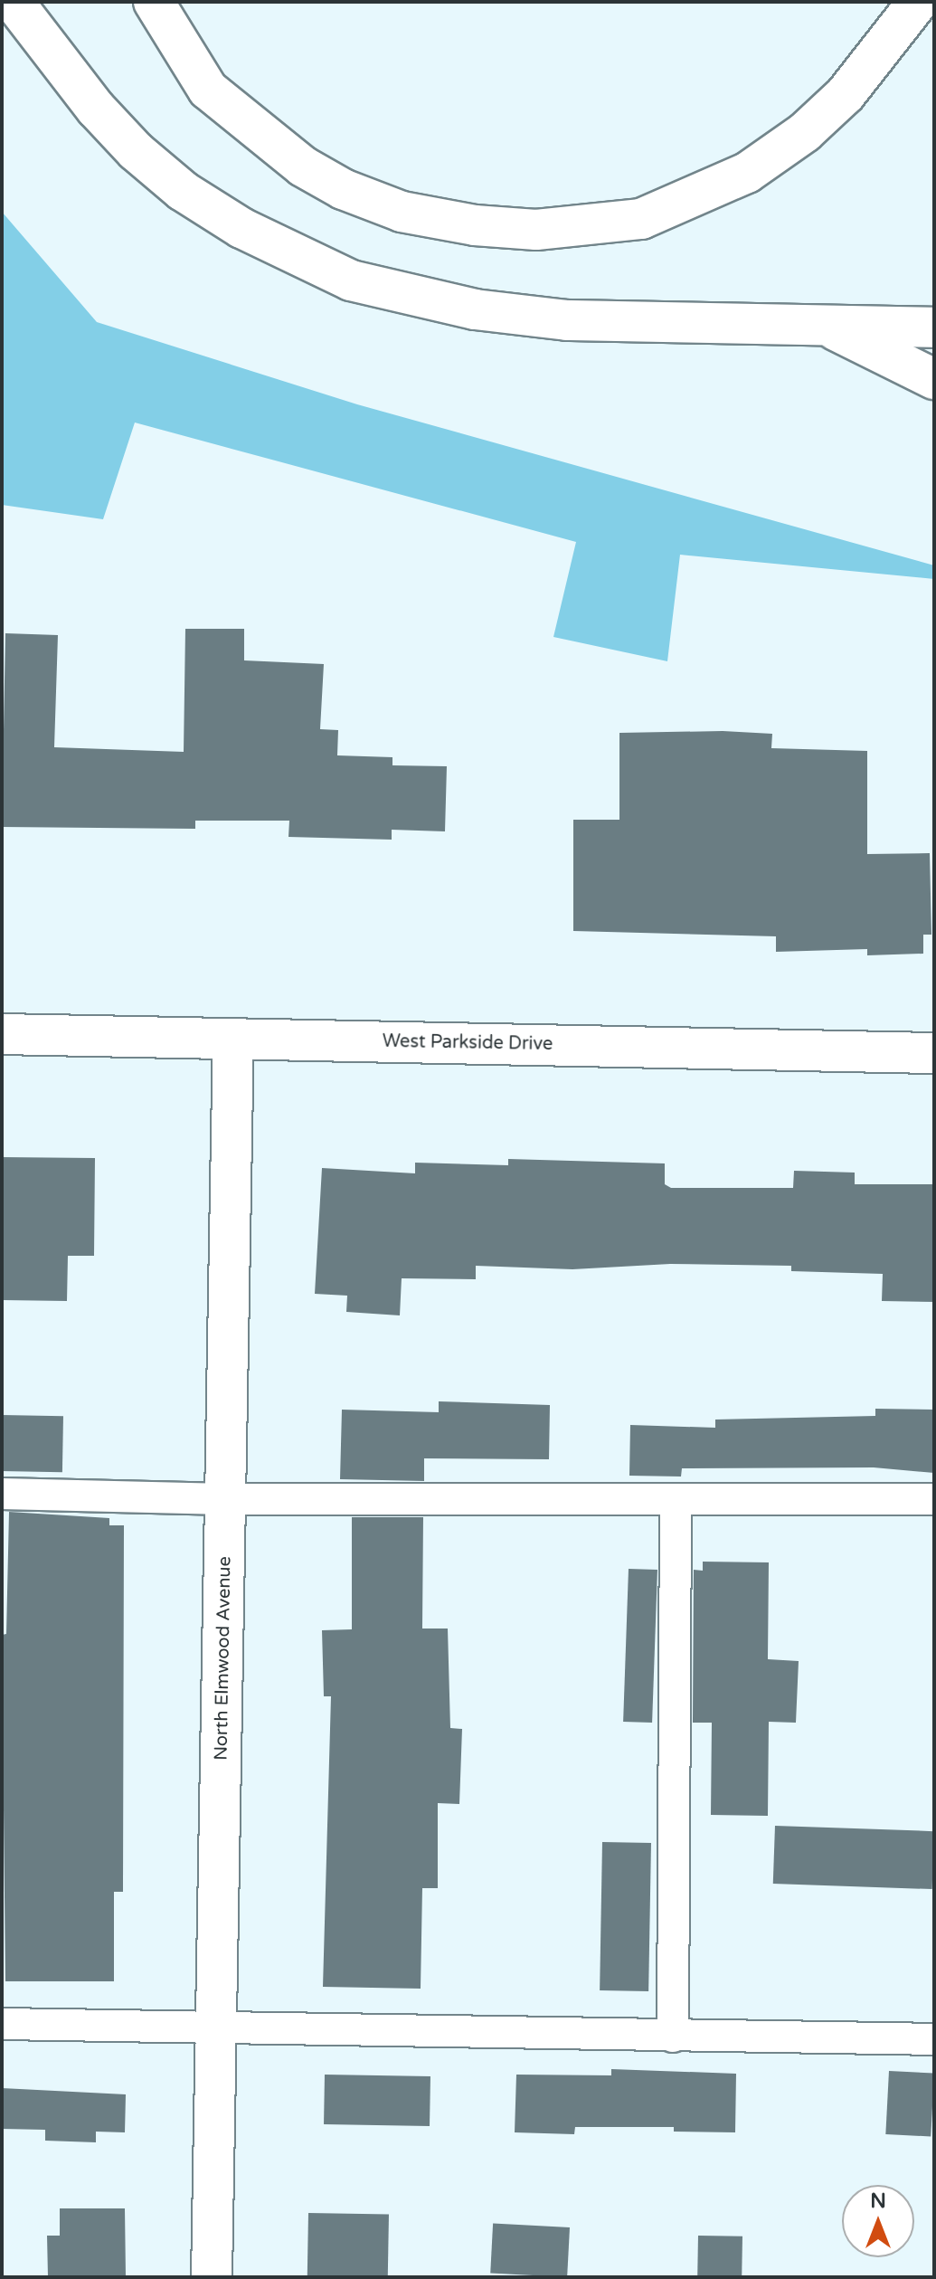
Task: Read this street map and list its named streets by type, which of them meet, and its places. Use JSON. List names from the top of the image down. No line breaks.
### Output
{"streets":{"main road":["West Parkside Drive","North Elmwood Avenue"]},"crossings":[["West Parkside Drive","North Elmwood Avenue"]],"north":"top"}
